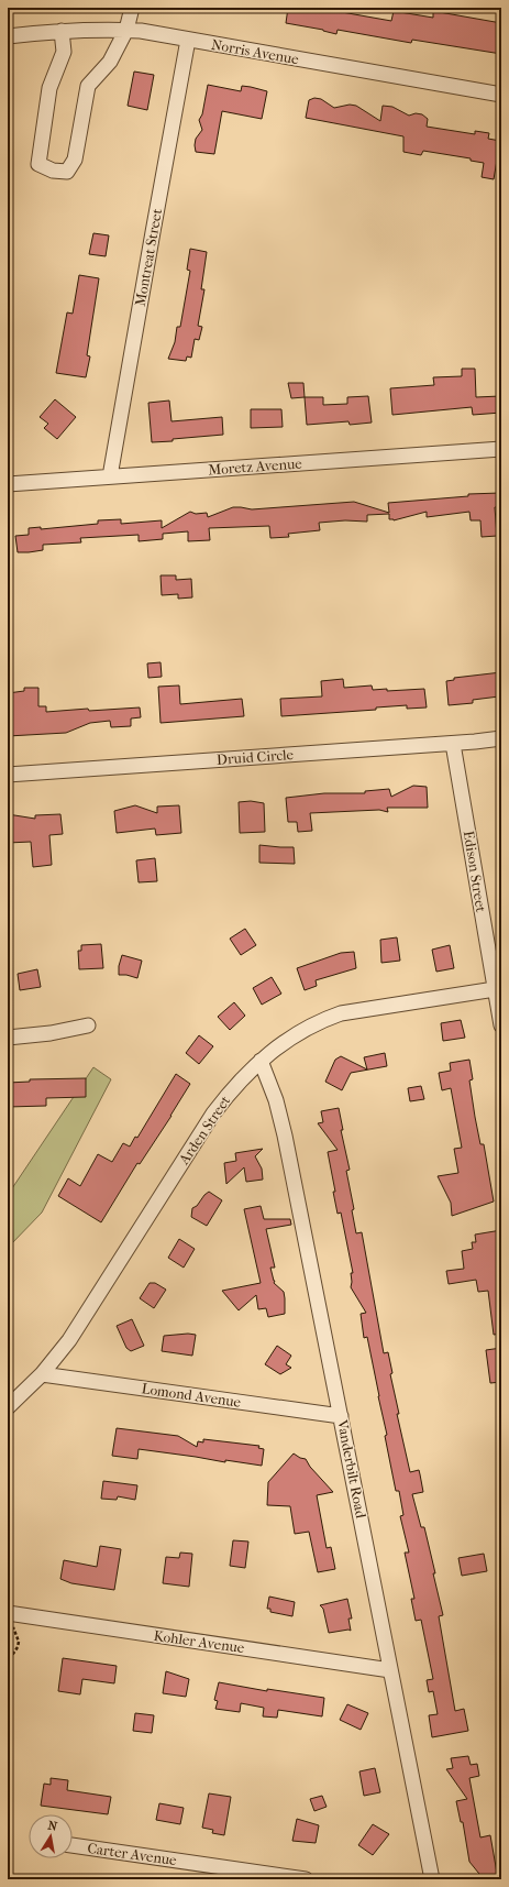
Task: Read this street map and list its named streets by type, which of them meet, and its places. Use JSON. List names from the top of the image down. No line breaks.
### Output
{"streets":{"street":["Norris Avenue","Montreat Street","Moretz Avenue","Druid Circle","Edison Street","Arden Street","Lomond Avenue","Vanderbilt Road","Kohler Avenue","Carter Avenue"]},"crossings":[["Norris Avenue","Montreat Street"],["Montreat Street","Moretz Avenue"],["Druid Circle","Edison Street"],["Edison Street","Arden Street"],["Arden Street","Lomond Avenue"],["Arden Street","Vanderbilt Road"],["Lomond Avenue","Vanderbilt Road"],["Vanderbilt Road","Kohler Avenue"]],"north":"top"}
